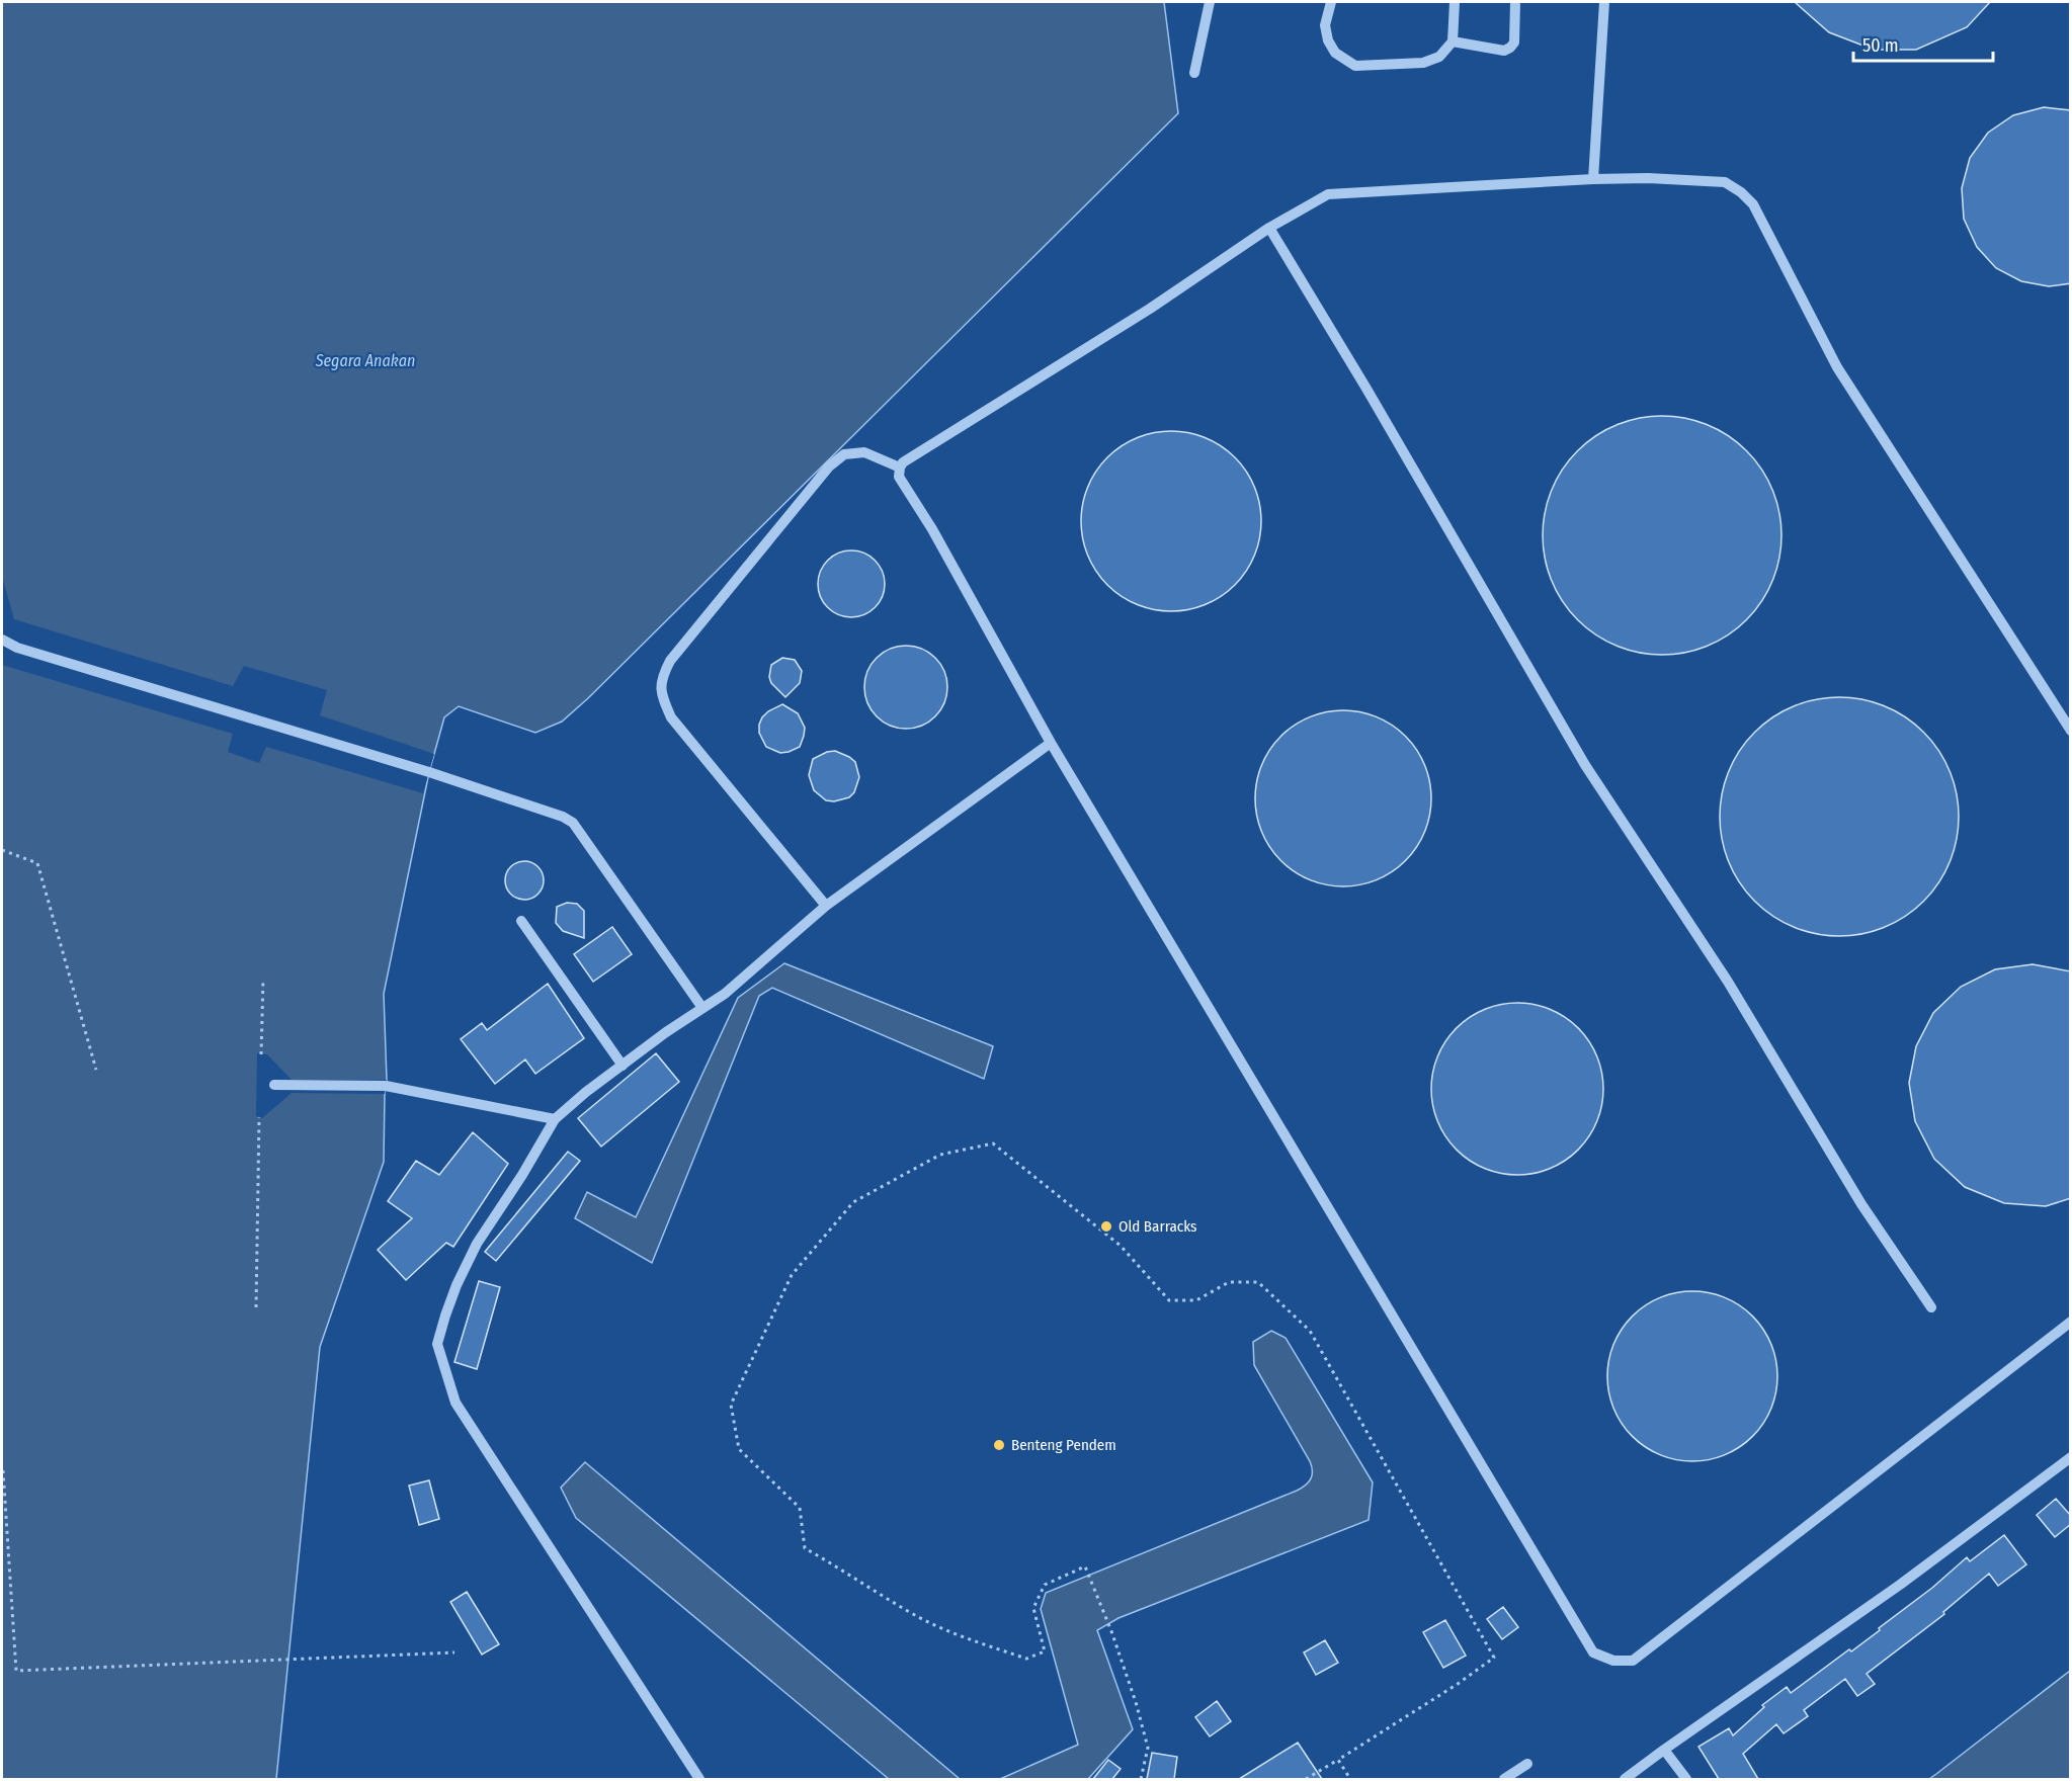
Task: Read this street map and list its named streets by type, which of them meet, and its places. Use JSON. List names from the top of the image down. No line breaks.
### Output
{"water":["Segara Anakan"],"places":["Old Barracks","Benteng Pendem"],"scale_bar":"50 m"}
